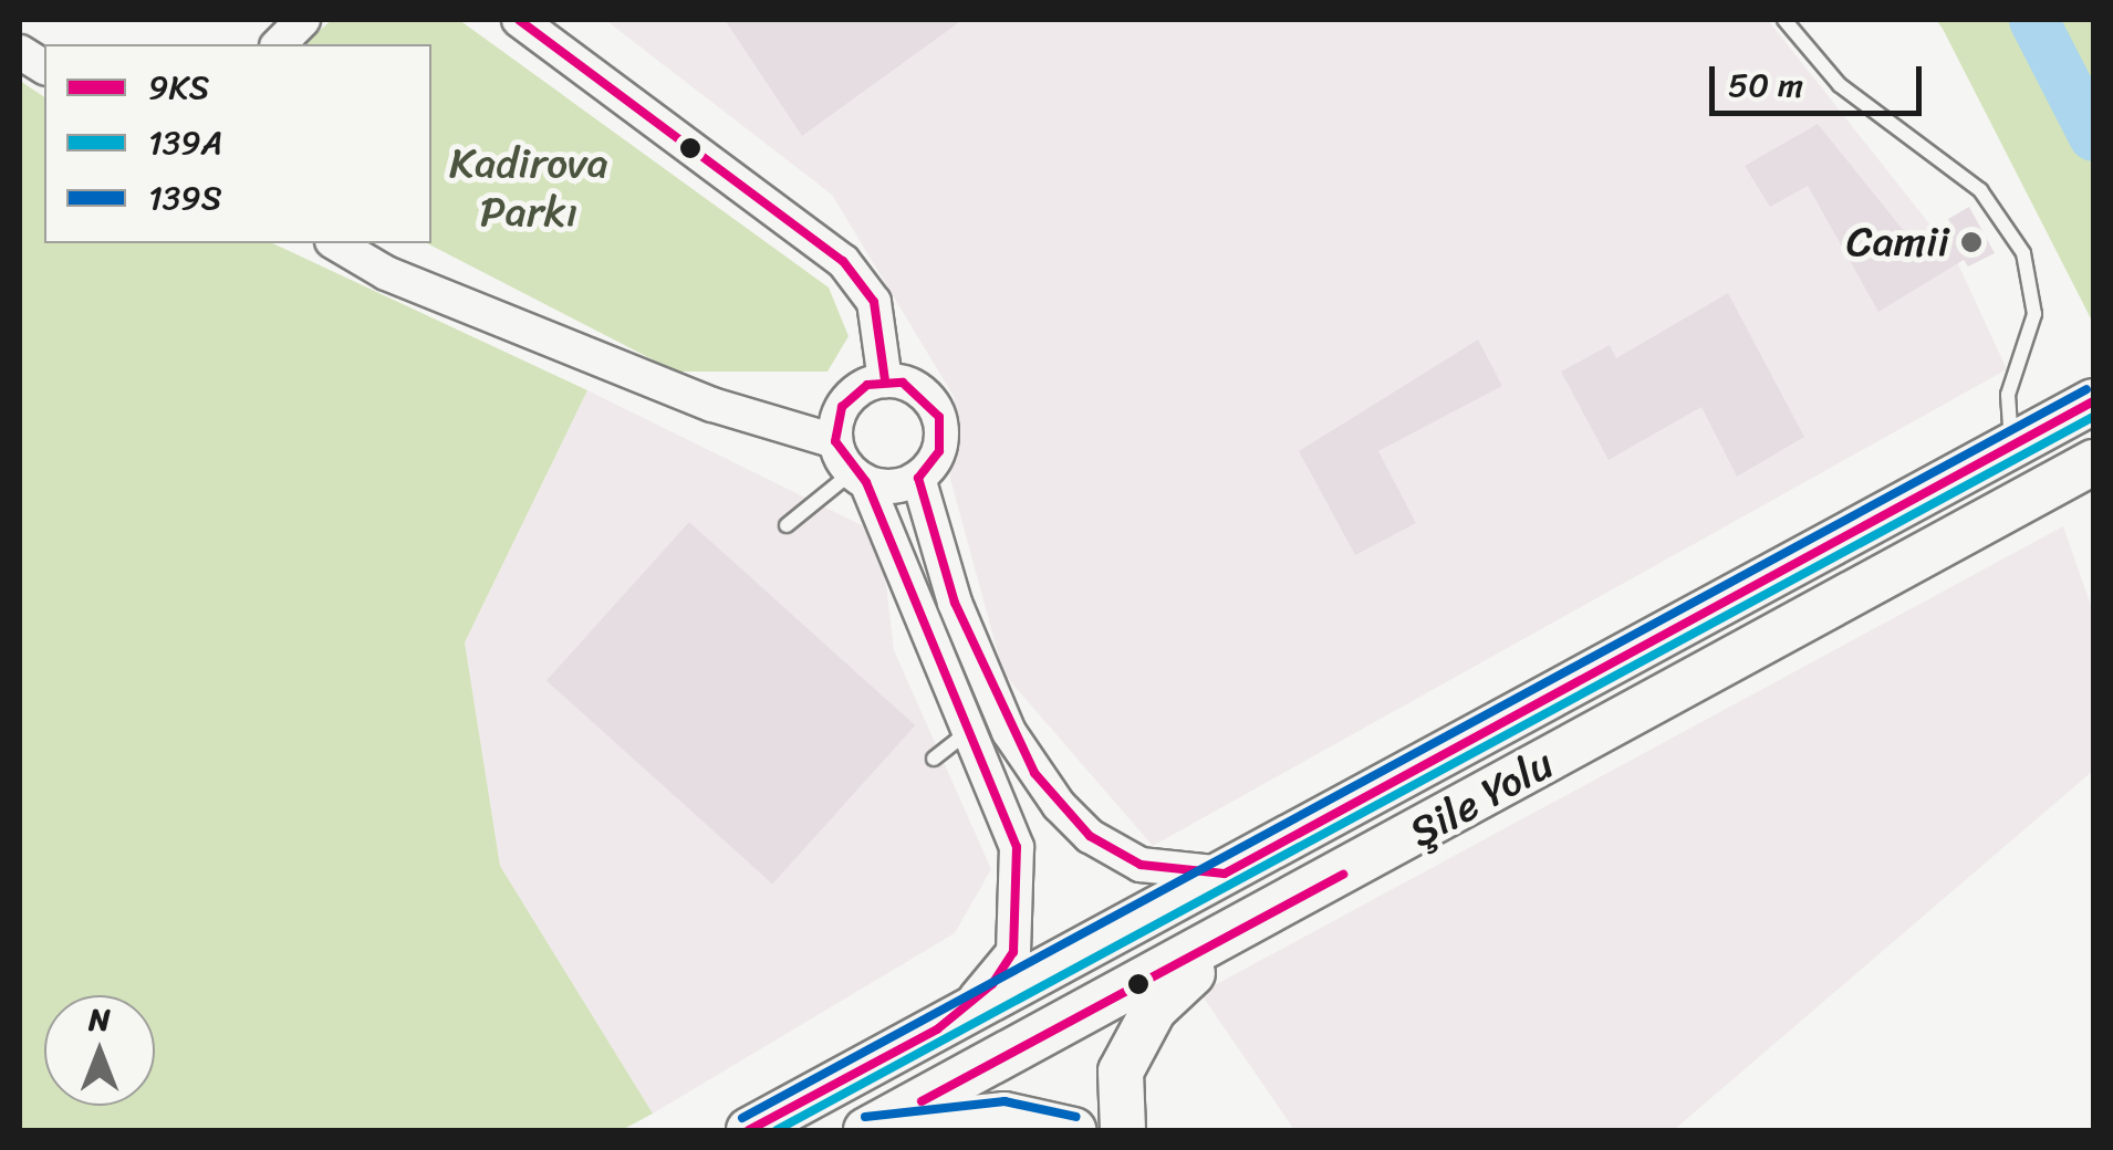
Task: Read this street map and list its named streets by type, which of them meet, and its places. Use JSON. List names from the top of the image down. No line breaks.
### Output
{"streets":{"highway":["Şile Yolu"]},"parks":["Kadirova Parkı"],"places":["Camii"],"lines":["transit line 9KS","transit line 139S","transit line 139A"],"legend":["9KS","139A","139S"],"scale_bar":"50 m","north":"top"}
